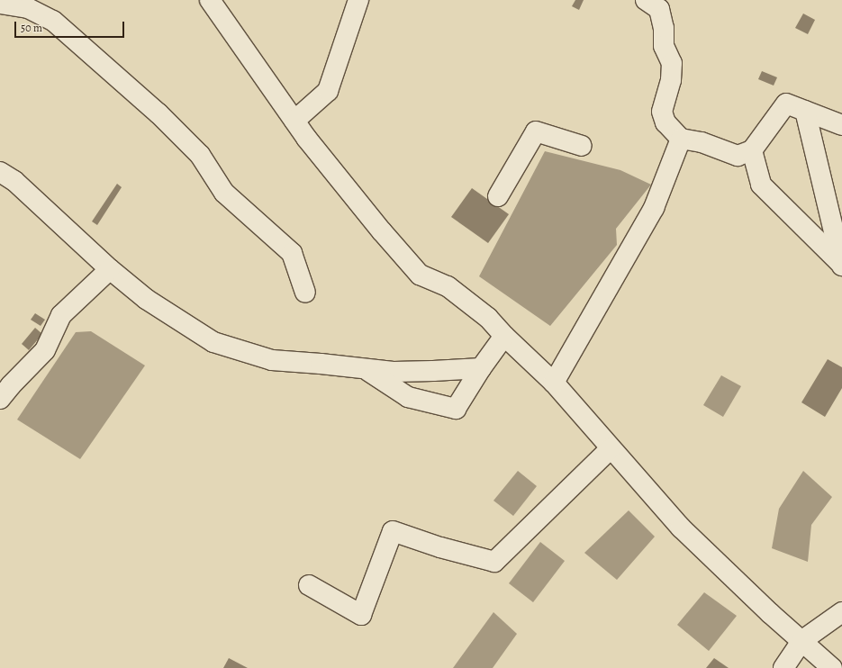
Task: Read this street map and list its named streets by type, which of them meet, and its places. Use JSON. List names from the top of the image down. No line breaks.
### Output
{"scale_bar":"50 m"}
